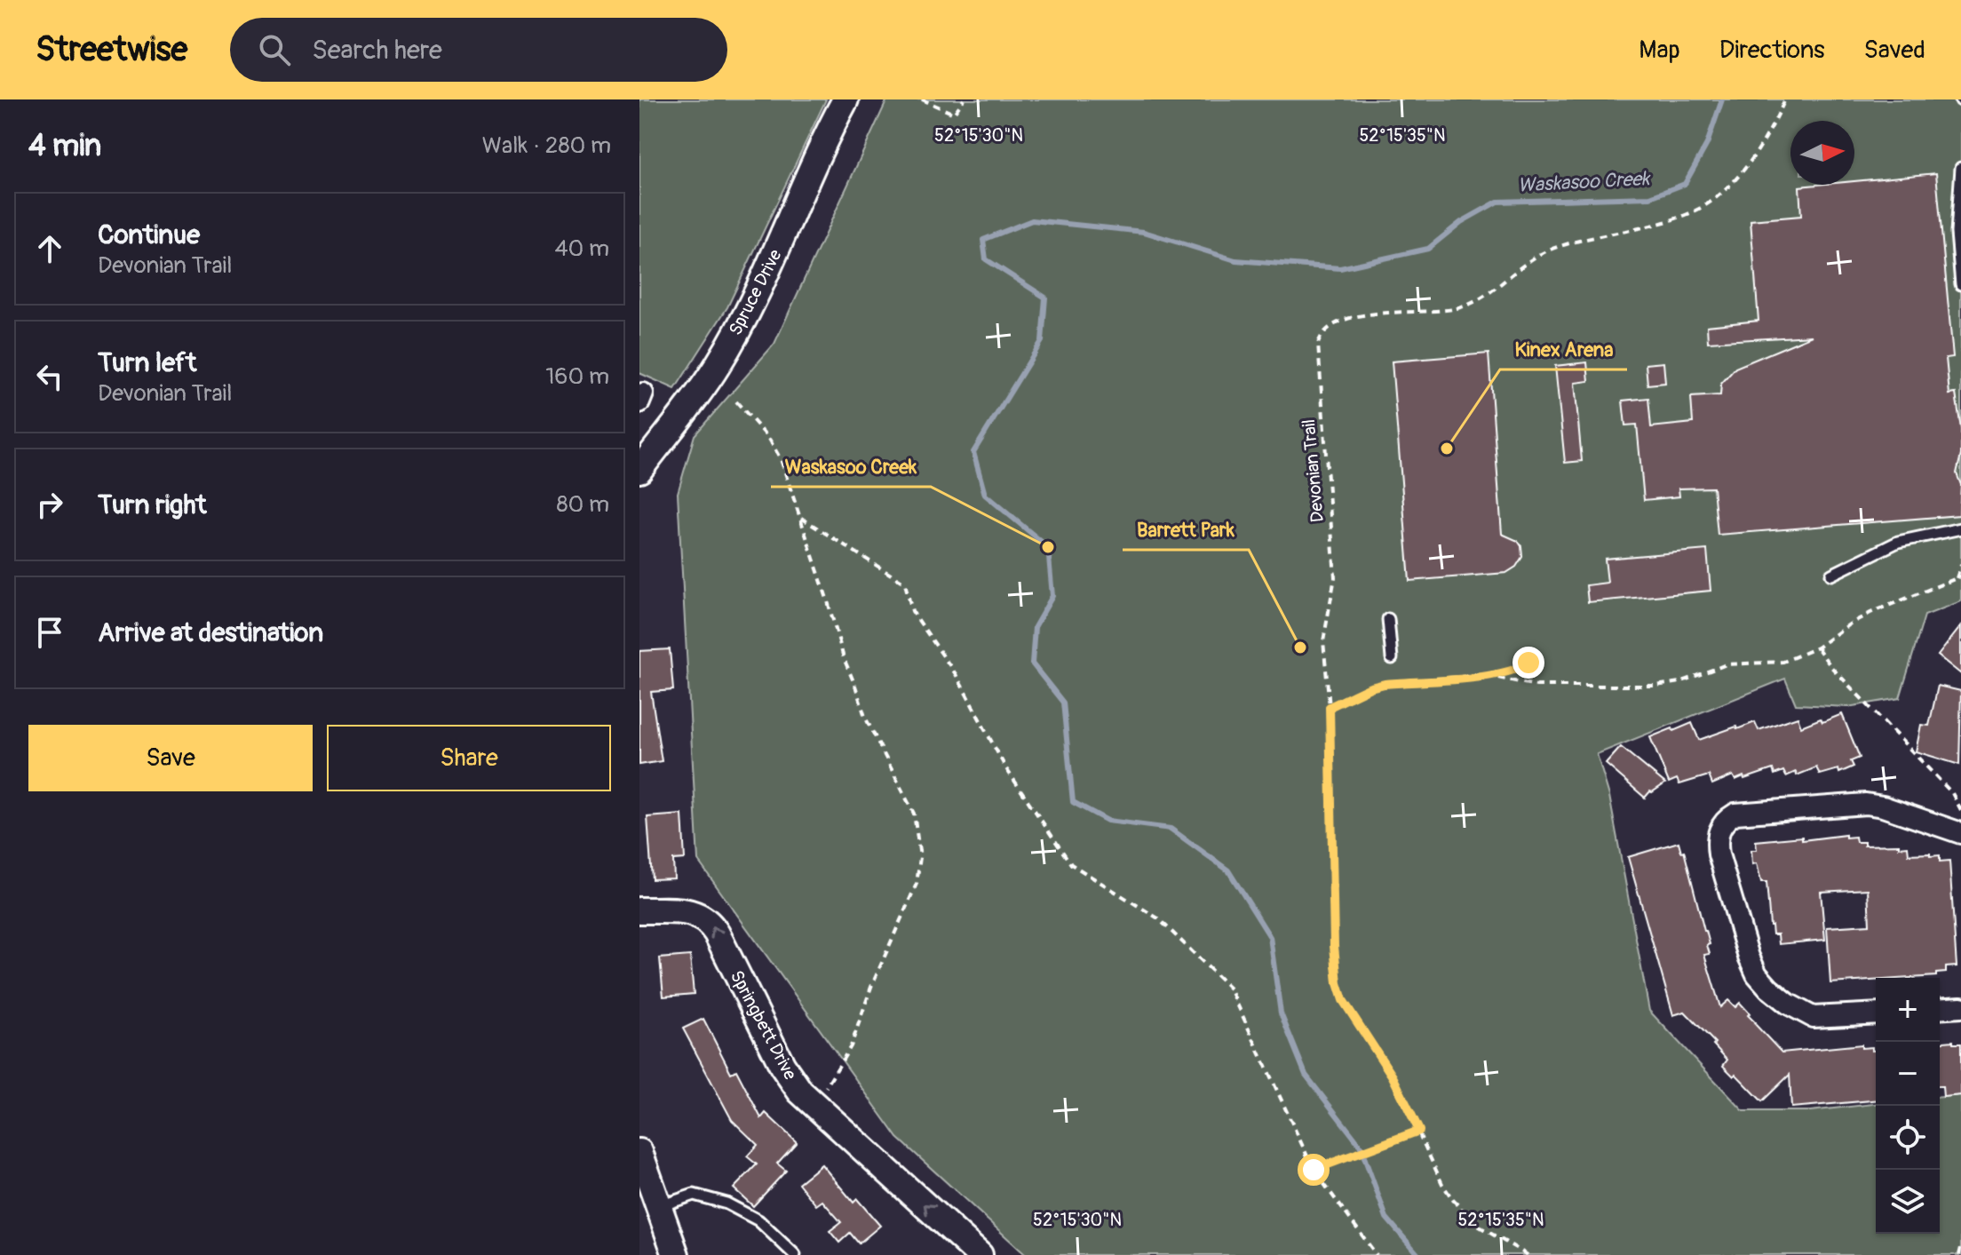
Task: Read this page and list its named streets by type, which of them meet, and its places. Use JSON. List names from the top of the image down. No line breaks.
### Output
{"streets":{"street":["Spruce Drive","Springbett Drive"],"path":["Devonian Trail"]},"one_way":["Springbett Drive"],"water":["Waskasoo Creek"],"places":["Kinex Arena","Waskasoo Creek","Barrett Park"],"north":"right","page":{"header":"Streetwise","search":"Search here","nav":["Map","Directions","Saved"],"heading":["4 min","Walk · 280 m"],"list":[["Continue","Devonian Trail","40 m"],["Turn left","Devonian Trail","160 m"],["Turn right","80 m"],"Arrive at destination"],"buttons":["Save","Share"],"map_buttons":["+","−"]},"coordinates":["52°15'30\"N","52°15'35\"N"]}
